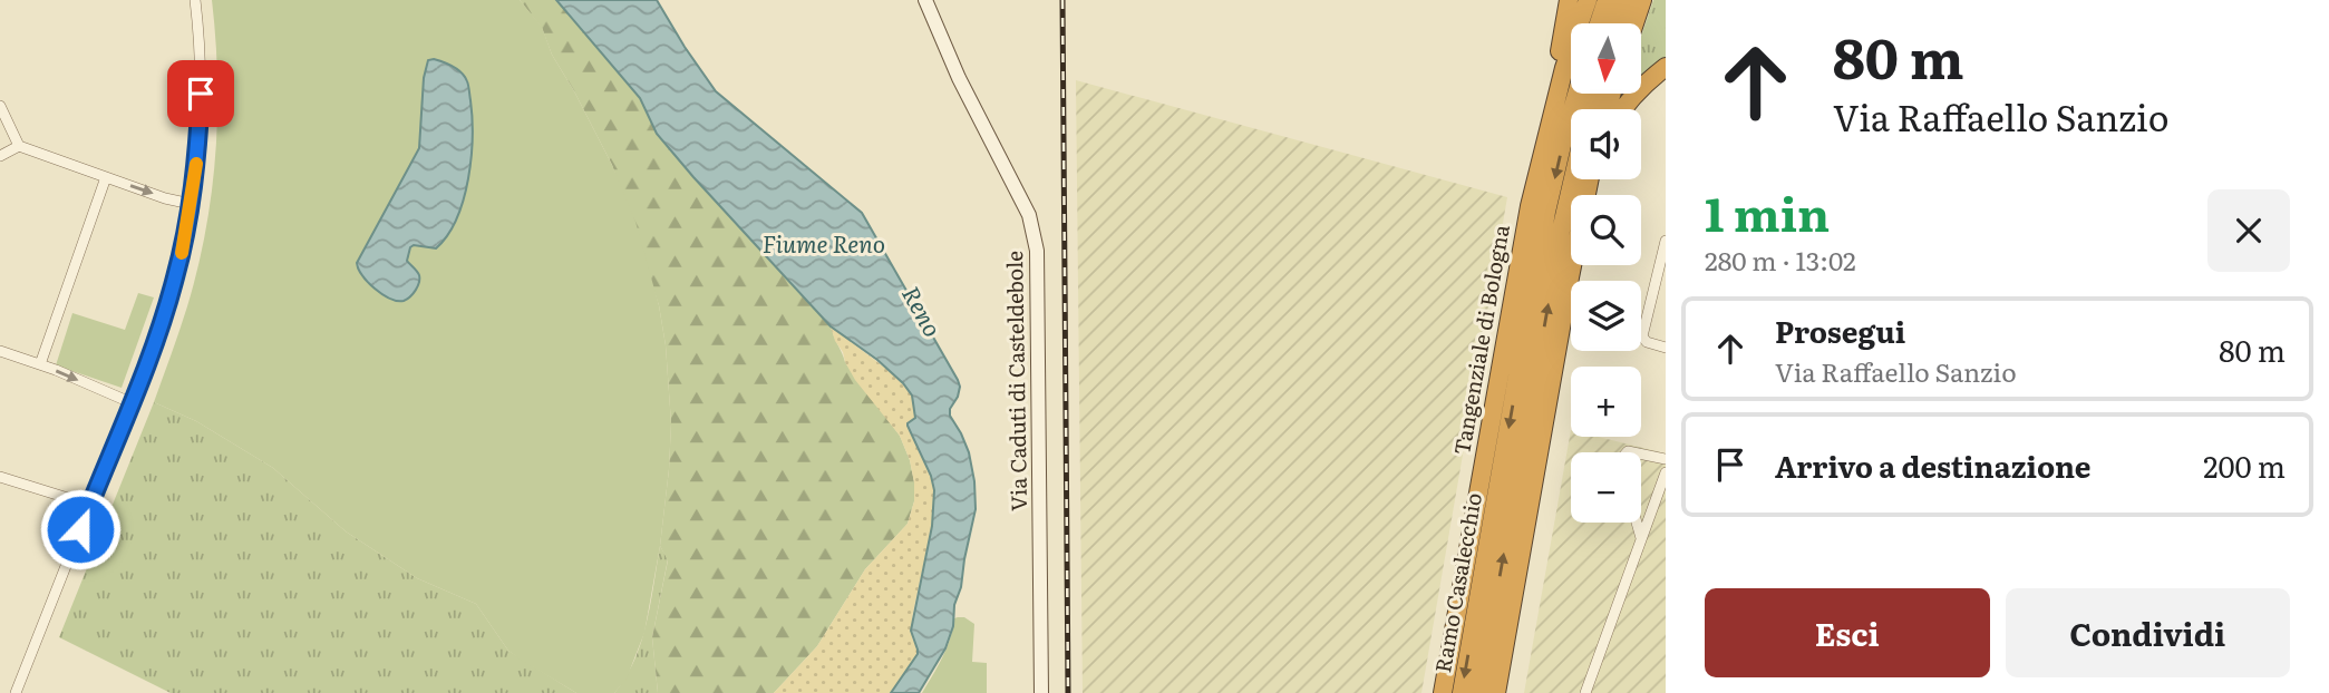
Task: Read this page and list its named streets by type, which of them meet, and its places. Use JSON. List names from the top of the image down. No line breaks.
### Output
{"streets":{"highway":["Tangenziale di Bologna","Ramo Casalecchio"],"main road":["Via Caduti di Casteldebole"]},"water":["Fiume Reno","Reno"],"north":"bottom","page":{"turn":["80 m","Via Raffaello Sanzio"],"map_buttons":["+","−"],"heading":["1 min","280 m · 13:02"],"list":[{"name":"Prosegui","note":"Via Raffaello Sanzio","value":"80 m"},{"name":"Arrivo a destinazione","value":"200 m"}],"buttons":["Esci","Condividi"]}}
